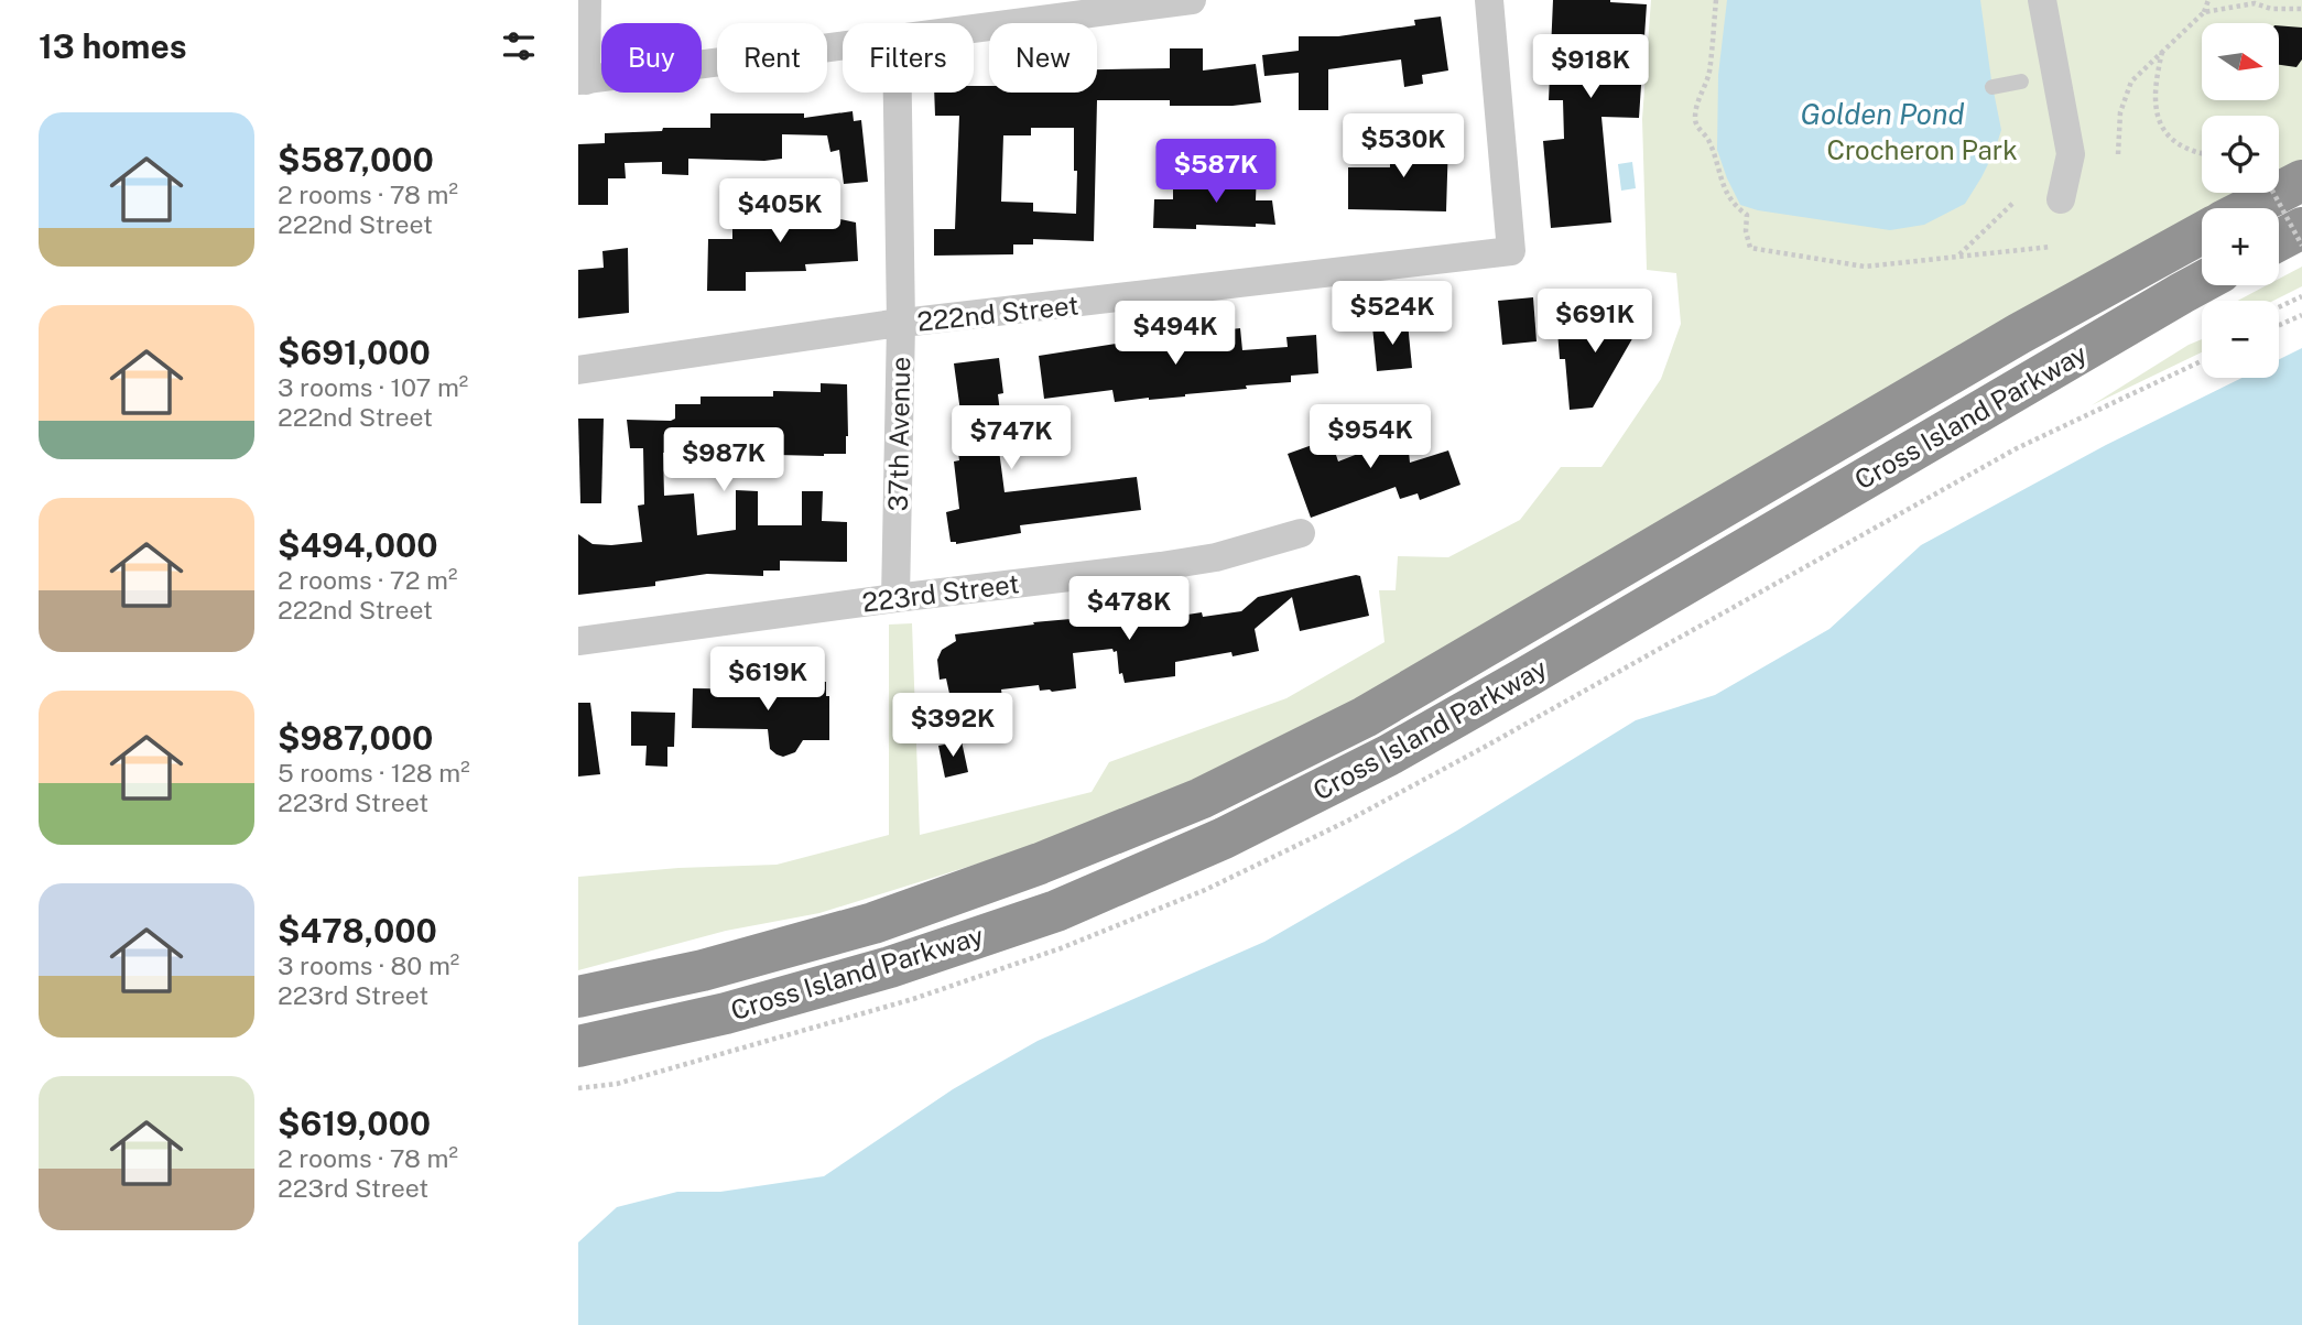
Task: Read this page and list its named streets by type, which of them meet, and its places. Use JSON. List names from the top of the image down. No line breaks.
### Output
{"streets":{"highway":["Cross Island Parkway"],"street":["222nd Street","37th Avenue","223rd Street"]},"crossings":[["222nd Street","37th Avenue"],["37th Avenue","223rd Street"]],"water":["Golden Pond"],"parks":["Crocheron Park"],"north":"right","page":{"heading":"13 homes","map_buttons":["+","−"],"chip":["Buy","Rent","Filters","New"],"price":["$918K","$530K","$587K","$405K","$524K","$691K","$494K","$954K","$747K","$987K","$478K","$619K","$392K"],"list":[{"name":"$587,000","note":"2 rooms · 78 m² · 222nd Street"},{"name":"$691,000","note":"3 rooms · 107 m² · 222nd Street"},{"name":"$494,000","note":"2 rooms · 72 m² · 222nd Street"},{"name":"$987,000","note":"5 rooms · 128 m² · 223rd Street"},{"name":"$478,000","note":"3 rooms · 80 m² · 223rd Street"},{"name":"$619,000","note":"2 rooms · 78 m² · 223rd Street"}]}}
